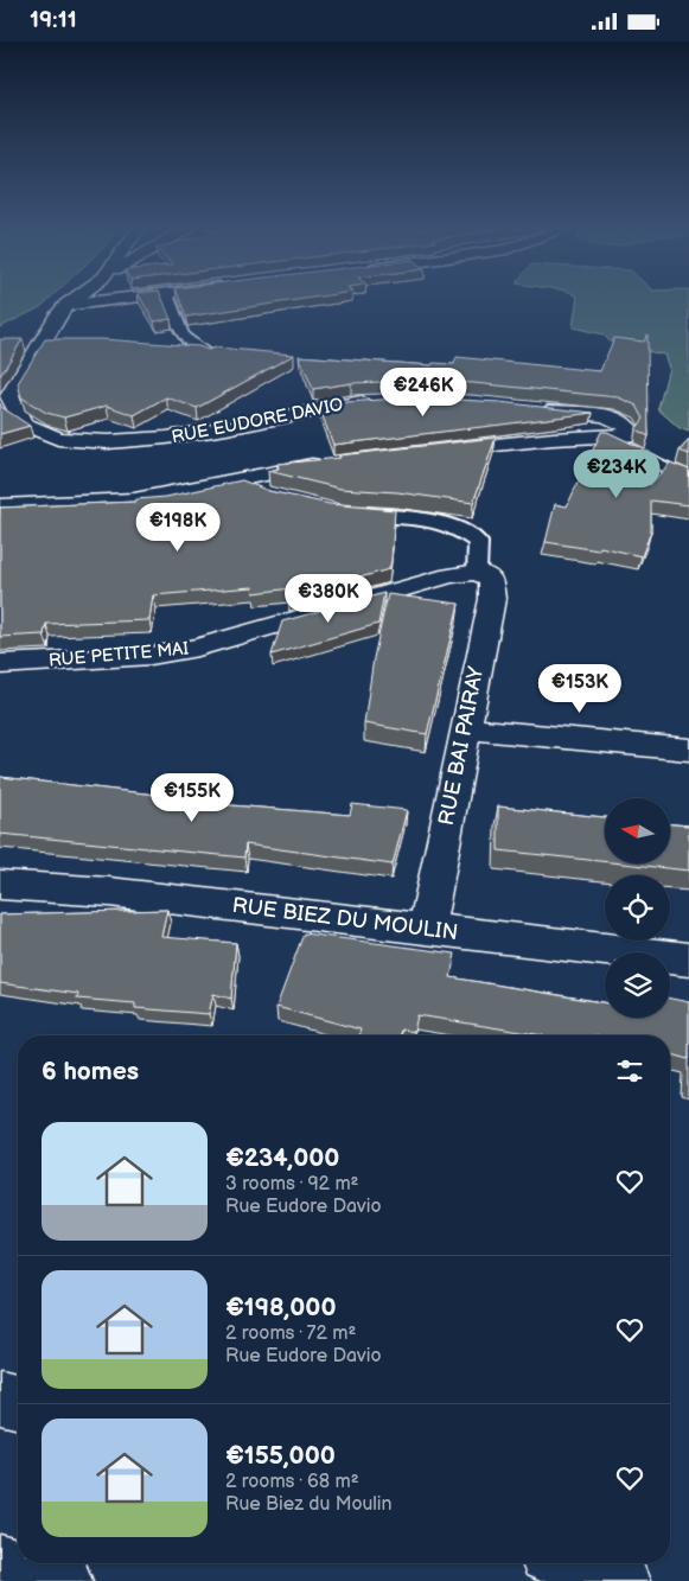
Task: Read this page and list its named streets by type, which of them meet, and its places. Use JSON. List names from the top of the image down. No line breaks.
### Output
{"streets":{"main road":["RUE EUDORE DAVIO","RUE PETITE MAI","RUE BAI PAIRAY","RUE BIEZ DU MOULIN"]},"crossings":[["RUE PETITE MAI","RUE BAI PAIRAY"],["RUE BAI PAIRAY","RUE BIEZ DU MOULIN"]],"north":"left","page":{"status":"19:11","price":["€246K","€234K","€198K","€380K","€153K","€155K"],"heading":"6 homes","list":[{"name":"€234,000","note":"3 rooms · 92 m² · Rue Eudore Davio"},{"name":"€198,000","note":"2 rooms · 72 m² · Rue Eudore Davio"},{"name":"€155,000","note":"2 rooms · 68 m² · Rue Biez du Moulin"}]}}
